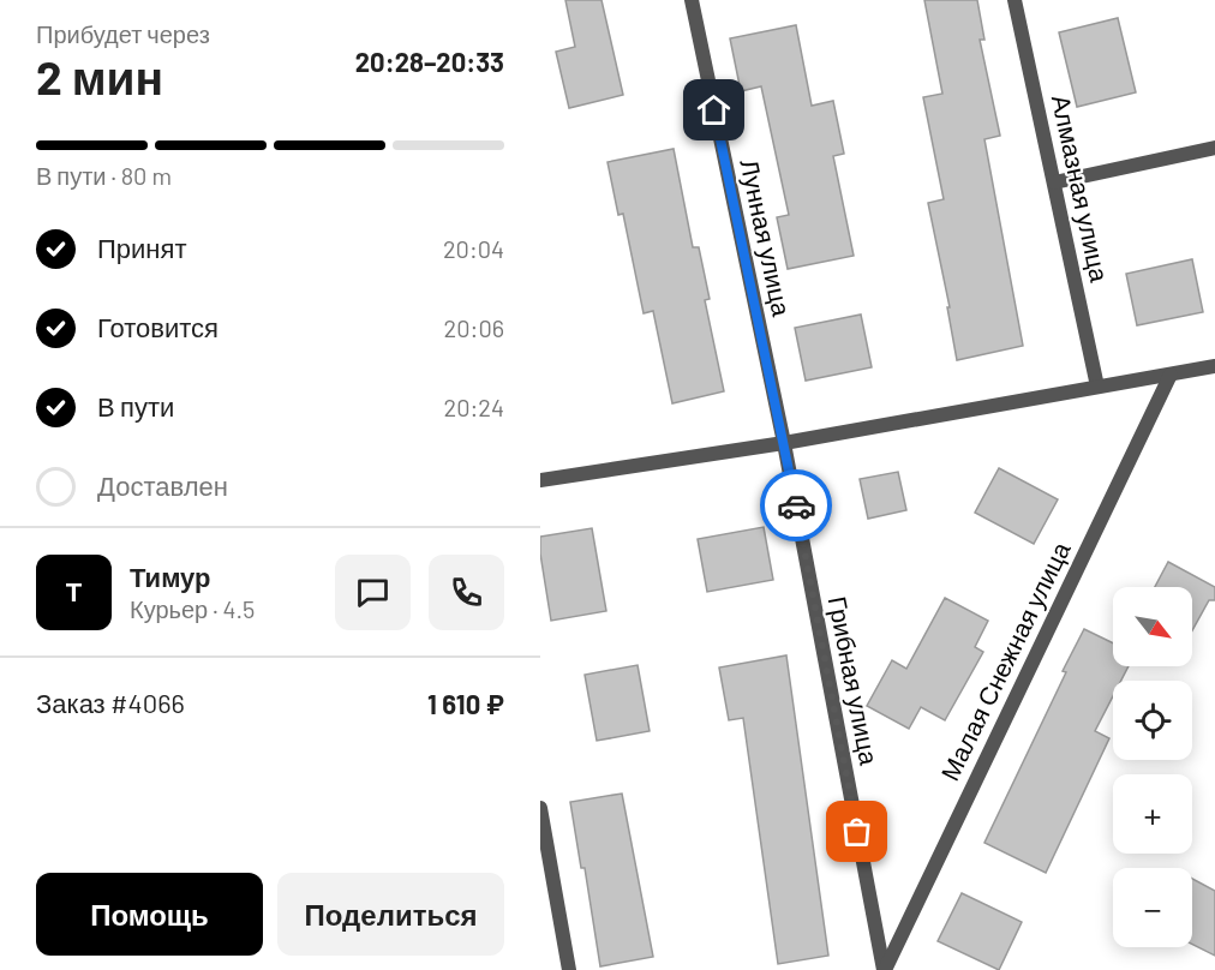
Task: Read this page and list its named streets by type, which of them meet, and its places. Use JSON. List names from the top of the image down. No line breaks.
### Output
{"streets":{"street":["Алмазная улица","Лунная улица","Малая Снежная улица","Грибная улица"]},"crossings":[["Лунная улица","Грибная улица"],["Малая Снежная улица","Грибная улица"]],"north":"bottom right","page":{"heading":["2 мин","Прибудет через","20:28–20:33"],"panel":["Тимур","Курьер · 4.5","Заказ #4066","1 610 ₽"],"bar":"В пути · 80 m","list":[["Принят","20:04"],["Готовится","20:06"],["В пути","20:24"],"Доставлен"],"round":"Т","map_buttons":["+","−"],"buttons":["Помощь","Поделиться"]}}
